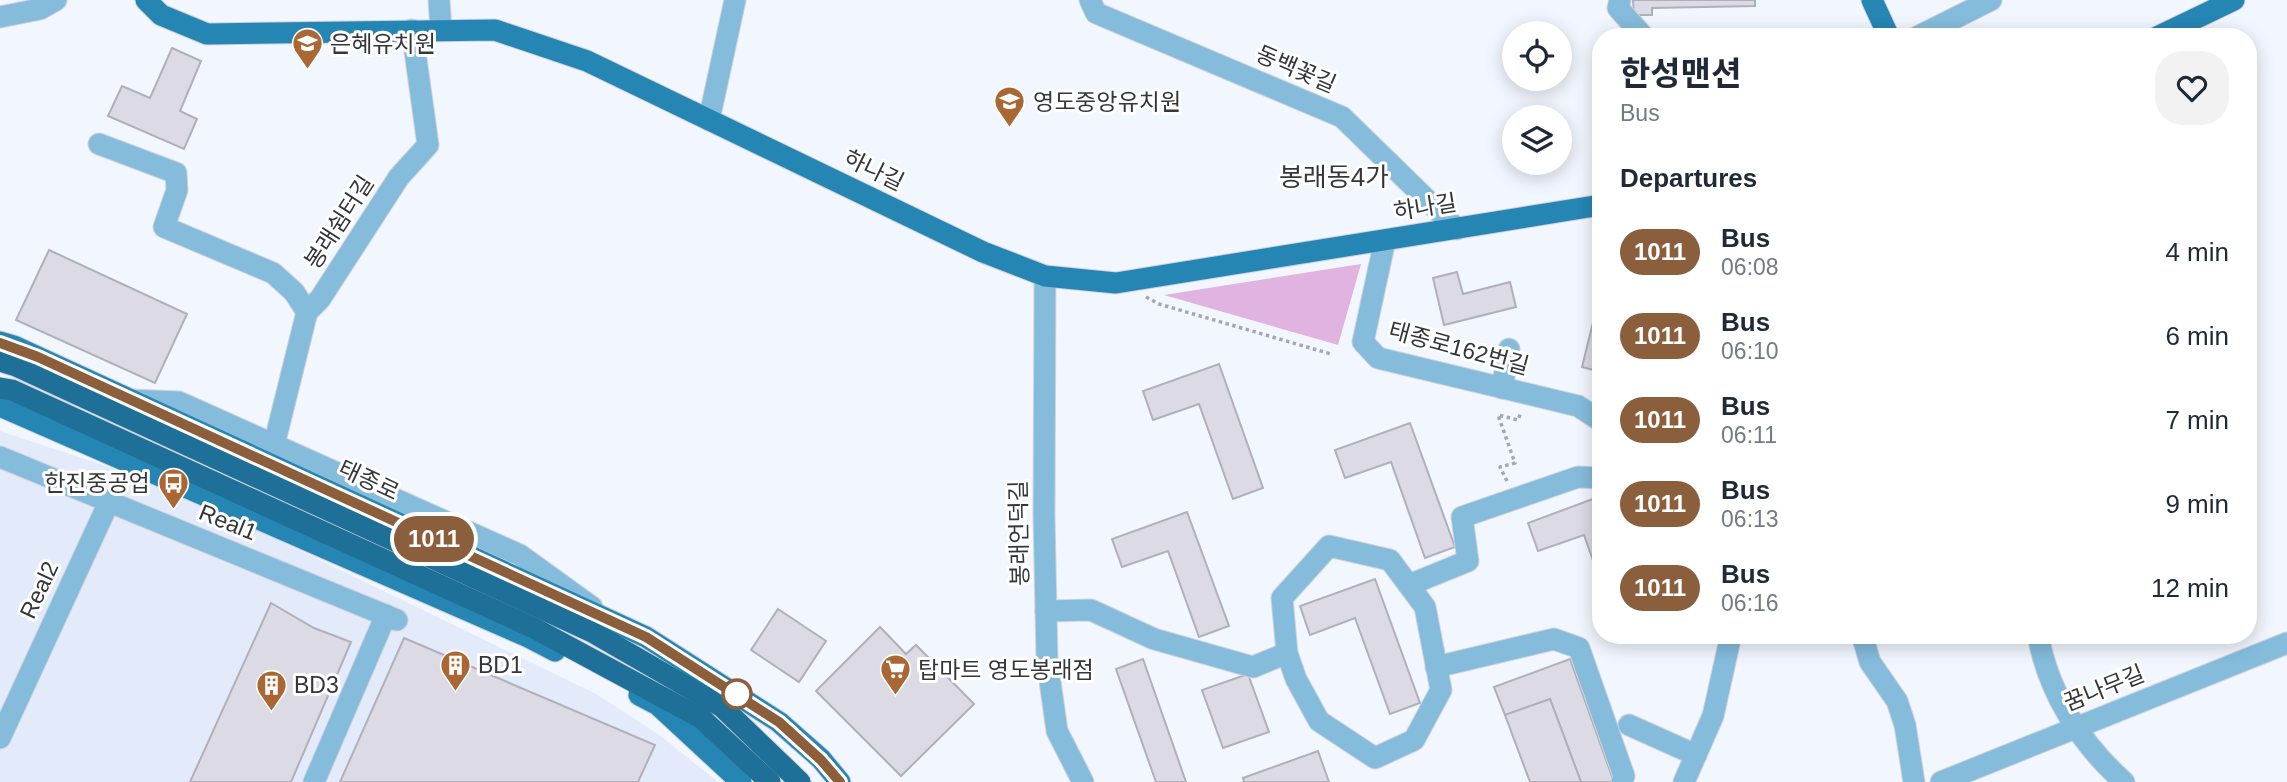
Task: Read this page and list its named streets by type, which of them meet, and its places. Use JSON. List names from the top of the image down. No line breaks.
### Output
{"streets":{"main road":["하나길","태종로"],"street":["동백꽃길","봉래쉼터길","태종로162번길","Real1","봉래언덕길","Real2","꿈나무길"]},"crossings":[["동백꽃길","하나길"],["하나길","봉래쉼터길"],["하나길","태종로162번길"],["하나길","봉래언덕길"],["Real1","Real2"]],"districts":["봉래동4가"],"places":{"school or university":["은혜유치원","영도중앙유치원"],"bus stop":["한진중공업"],"building":["BD1","BD3"],"supermarket":["탑마트 영도봉래점"]},"lines":["bus line 1011"],"page":{"on_map":"1011","heading":[["한성맨션","Bus"],"Departures"],"list":[{"mark":"1011","name":"Bus","note":"06:08","value":"4 min"},{"mark":"1011","name":"Bus","note":"06:10","value":"6 min"},{"mark":"1011","name":"Bus","note":"06:11","value":"7 min"},{"mark":"1011","name":"Bus","note":"06:13","value":"9 min"},{"mark":"1011","name":"Bus","note":"06:16","value":"12 min"}]}}
